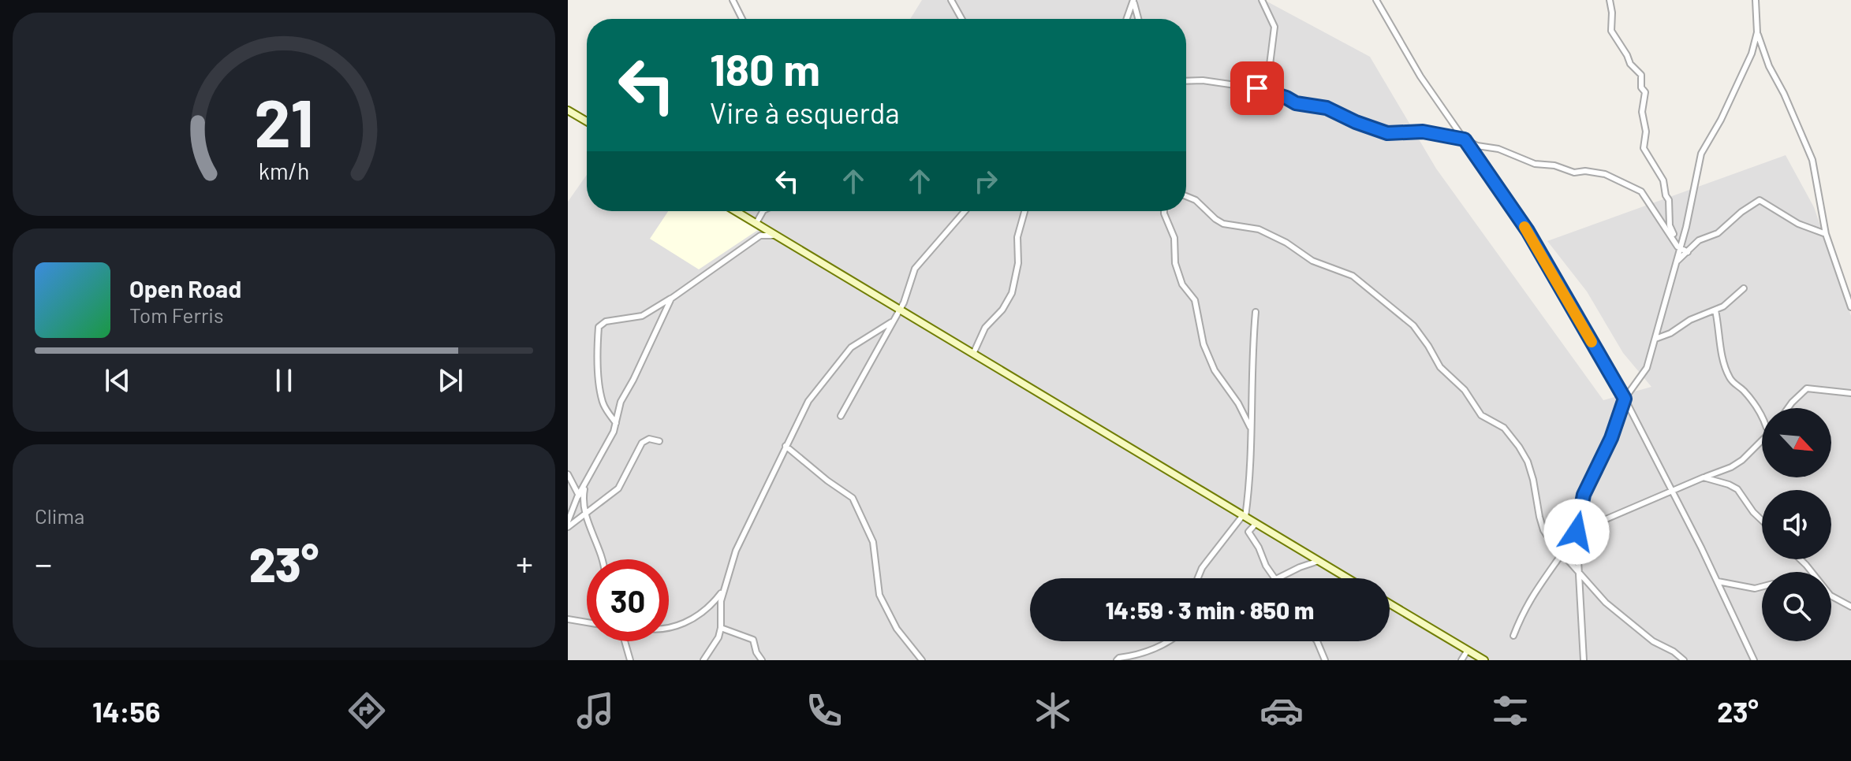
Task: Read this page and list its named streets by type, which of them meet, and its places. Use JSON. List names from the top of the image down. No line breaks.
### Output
{"north":"bottom right","page":{"turn":["180 m","Vire à esquerda"],"song":["Open Road","Tom Ferris"],"tile":"Clima","heat":["−","23°","+"],"limit":"30","trip":"14:59 · 3 min · 850 m","tabs":["14:56","23°"],"gauge":["21","km/h"]}}
